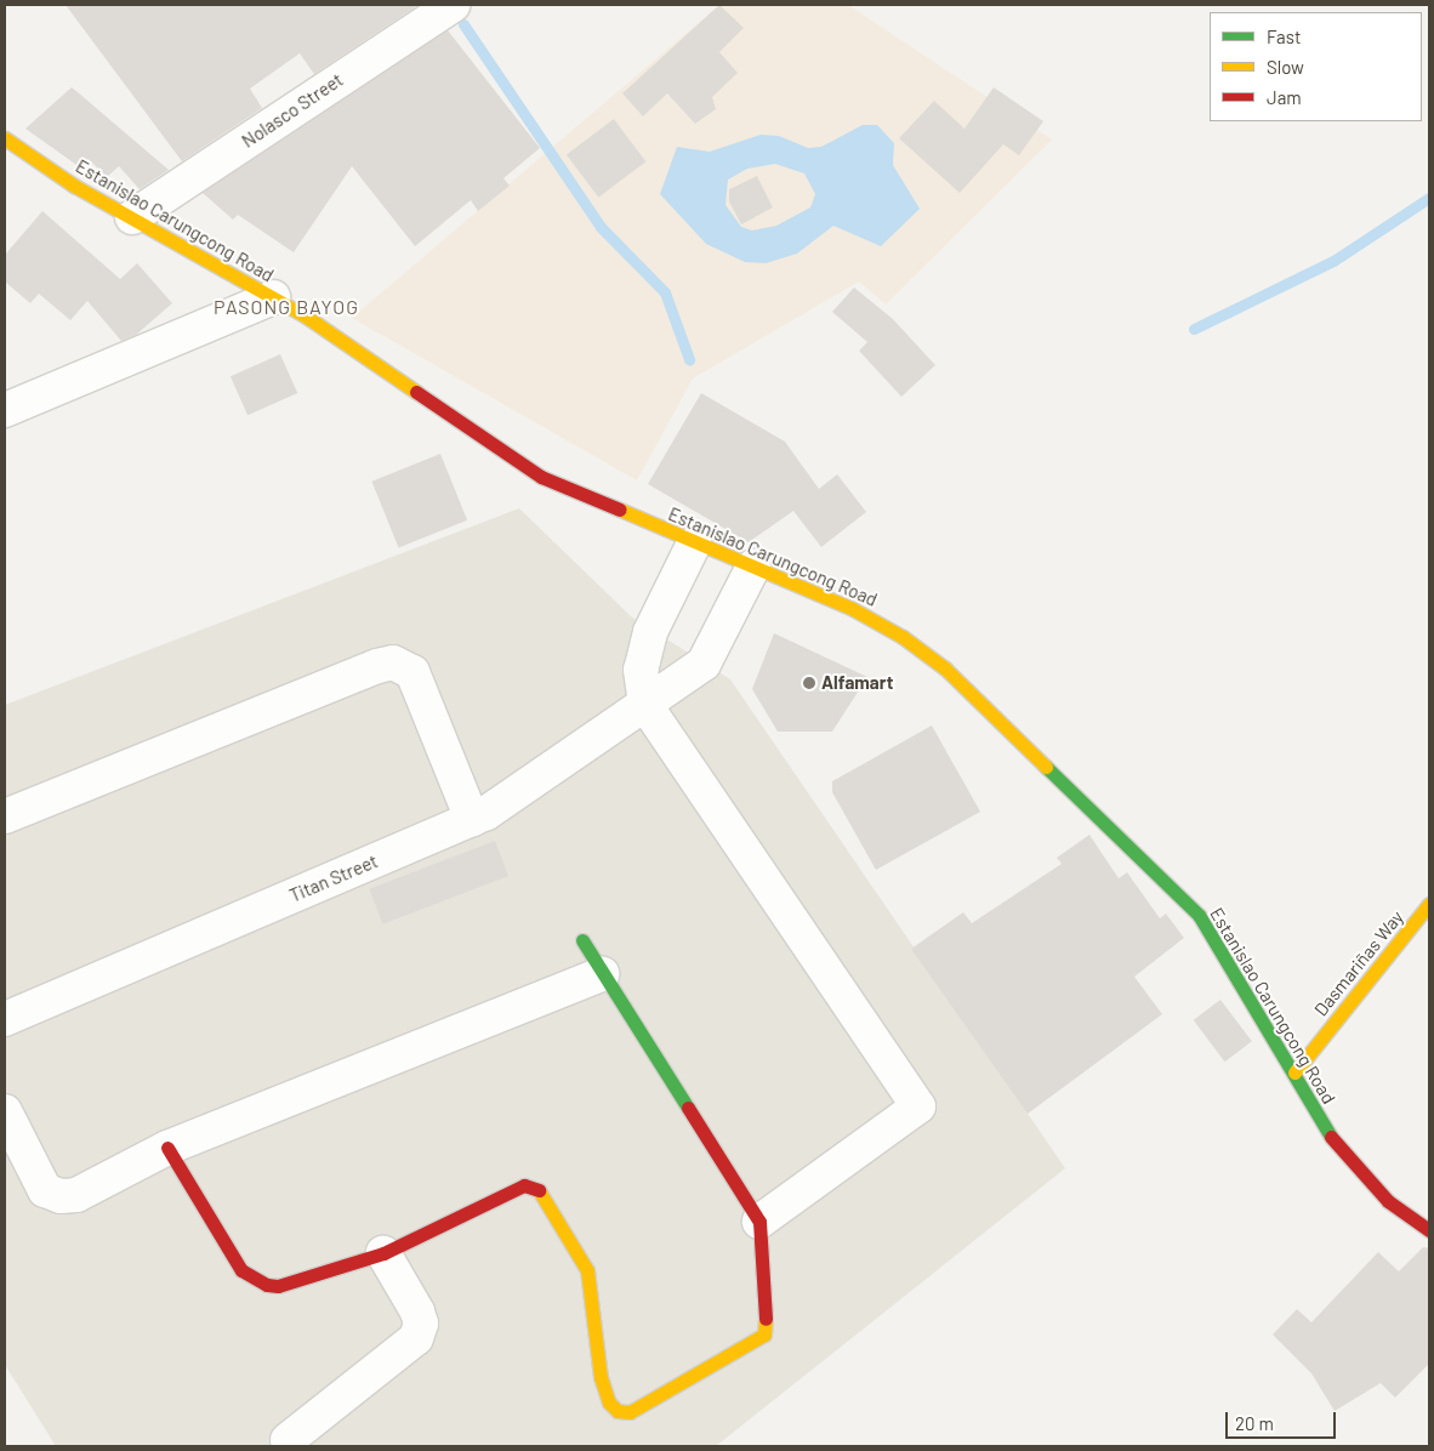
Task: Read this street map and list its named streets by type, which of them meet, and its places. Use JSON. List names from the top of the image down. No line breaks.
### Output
{"streets":{"street":["Nolasco Street","Estanislao Carungcong Road","Titan Street","Dasmariñas Way"]},"crossings":[["Nolasco Street","Estanislao Carungcong Road"],["Estanislao Carungcong Road","Titan Street"],["Estanislao Carungcong Road","Dasmariñas Way"]],"districts":["PASONG BAYOG"],"places":["Alfamart"],"legend":["Fast","Slow","Jam"],"scale_bar":"20 m"}
